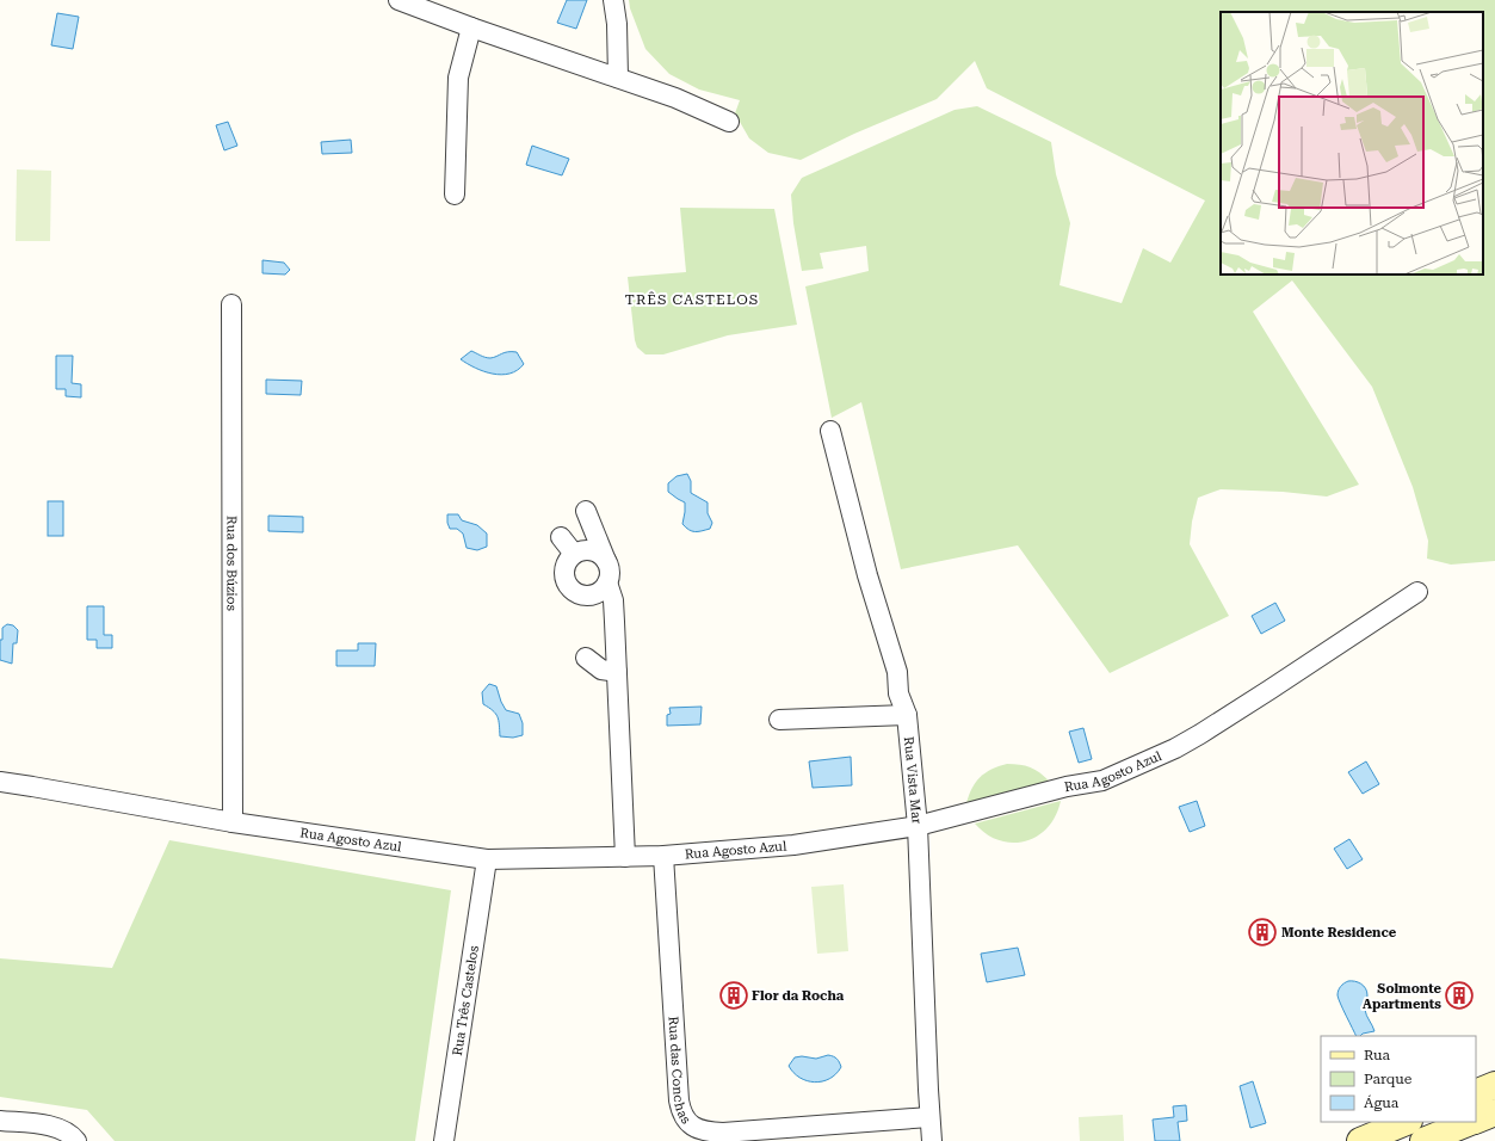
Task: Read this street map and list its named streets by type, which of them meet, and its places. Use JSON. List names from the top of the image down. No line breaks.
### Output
{"streets":{"street":["Rua dos Búzios","Rua Agosto Azul","Rua Vista Mar","Rua Três Castelos","Rua das Conchas"]},"crossings":[["Rua dos Búzios","Rua Agosto Azul"],["Rua Agosto Azul","Rua Vista Mar"],["Rua Agosto Azul","Rua Três Castelos"],["Rua Agosto Azul","Rua das Conchas"],["Rua Vista Mar","Rua das Conchas"]],"districts":["TRÊS CASTELOS"],"places":{"building":["Monte Residence","Flor da Rocha","Solmonte Apartments"]},"legend":["Rua","Parque","Água"]}
